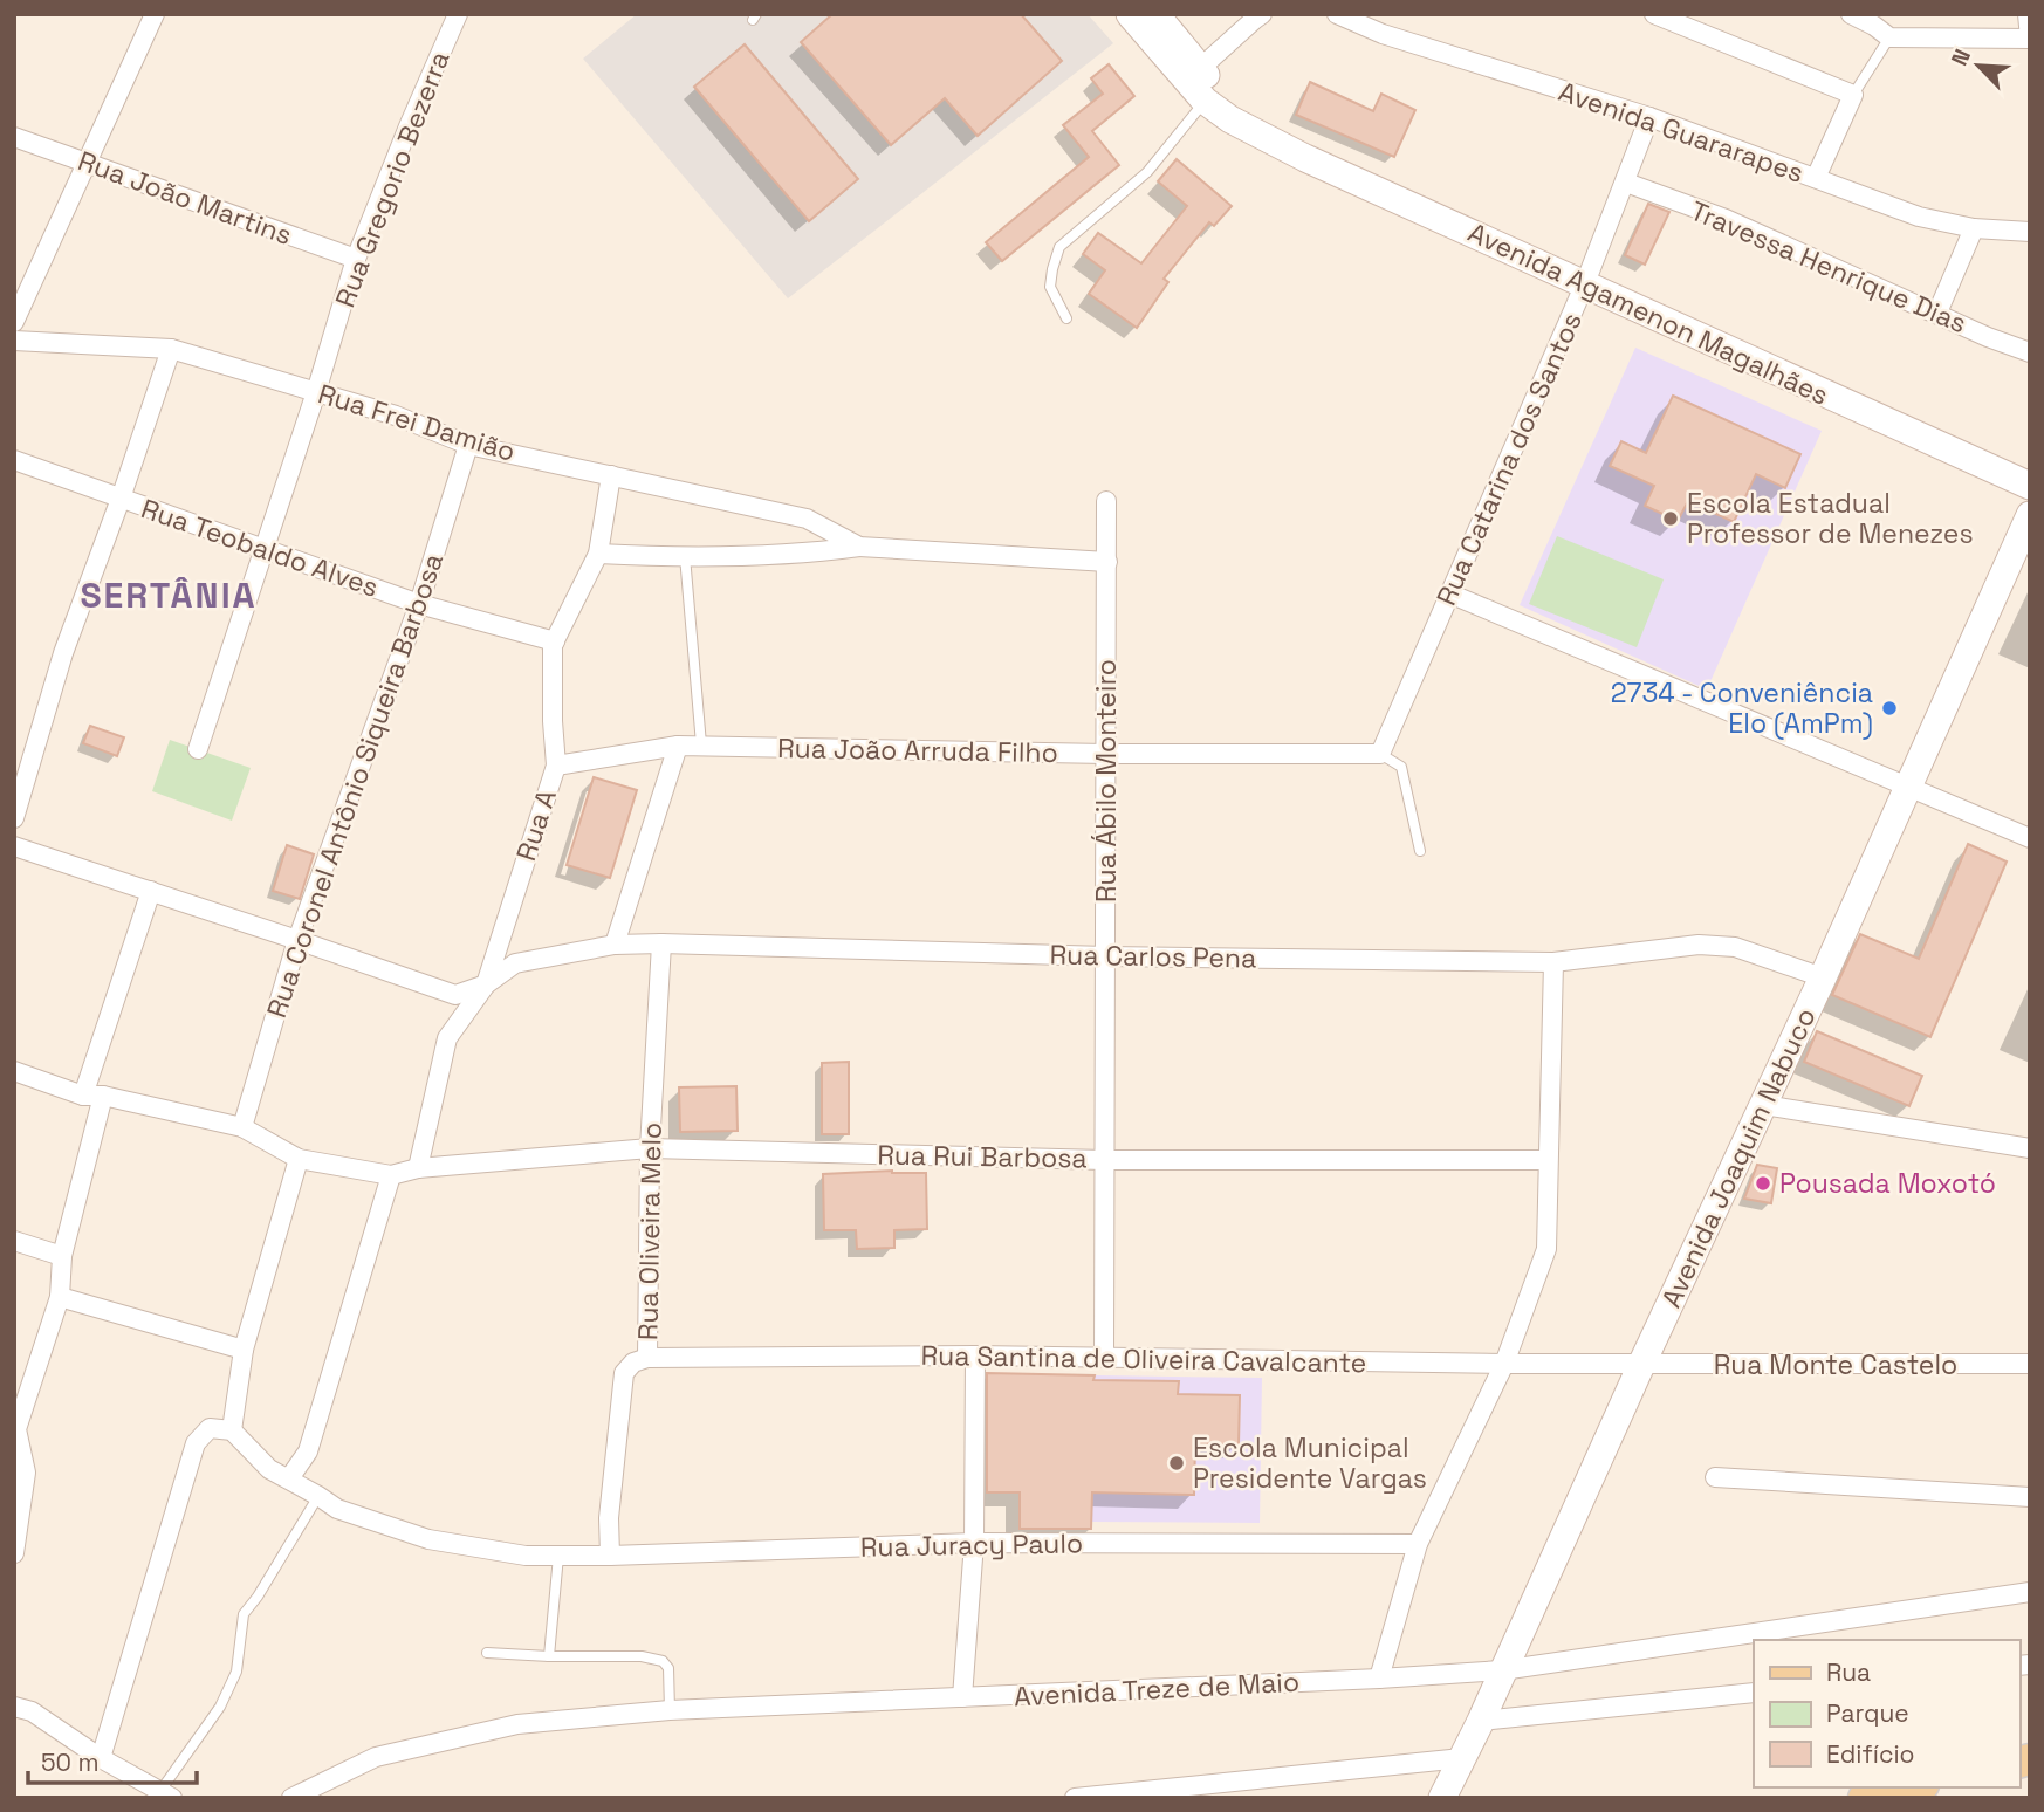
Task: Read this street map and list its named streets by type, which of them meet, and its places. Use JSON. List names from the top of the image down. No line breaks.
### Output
{"streets":{"main road":["Avenida Agamenon Magalhães","Avenida Joaquim Nabuco"],"street":["Avenida Guararapes","Rua Gregorio Bezerra","Rua João Martins","Travessa Henrique Dias","Rua Frei Damião","Rua Catarina dos Santos","Rua Teobaldo Alves","Rua João Arruda Filho","Rua Ábilo Monteiro","Rua Coronel Antônio Siqueira Barbosa","Rua A","Rua Carlos Pena","Rua Rui Barbosa","Rua Oliveira Melo","Rua Santina de Oliveira Cavalcante","Rua Monte Castelo","Rua Juracy Paulo","Avenida Treze de Maio"]},"crossings":[["Avenida Guararapes","Rua Catarina dos Santos"],["Rua Gregorio Bezerra","Rua João Martins"],["Rua Gregorio Bezerra","Rua Frei Damião"],["Rua Gregorio Bezerra","Rua Teobaldo Alves"],["Travessa Henrique Dias","Rua Catarina dos Santos"],["Avenida Agamenon Magalhães","Rua Catarina dos Santos"],["Rua Frei Damião","Rua Ábilo Monteiro"],["Rua Frei Damião","Rua Coronel Antônio Siqueira Barbosa"],["Rua Frei Damião","Rua A"],["Rua Catarina dos Santos","Rua João Arruda Filho"],["Rua Teobaldo Alves","Rua Coronel Antônio Siqueira Barbosa"],["Rua Teobaldo Alves","Rua A"],["Rua João Arruda Filho","Rua Ábilo Monteiro"],["Rua João Arruda Filho","Rua A"],["Rua Ábilo Monteiro","Rua Carlos Pena"],["Rua Ábilo Monteiro","Rua Rui Barbosa"],["Rua Ábilo Monteiro","Rua Santina de Oliveira Cavalcante"],["Rua A","Rua Carlos Pena"],["Rua A","Rua Rui Barbosa"],["Rua Carlos Pena","Avenida Joaquim Nabuco"],["Rua Carlos Pena","Rua Oliveira Melo"],["Rua Rui Barbosa","Rua Oliveira Melo"],["Avenida Joaquim Nabuco","Rua Santina de Oliveira Cavalcante"],["Avenida Joaquim Nabuco","Rua Monte Castelo"],["Avenida Joaquim Nabuco","Avenida Treze de Maio"],["Rua Oliveira Melo","Rua Santina de Oliveira Cavalcante"],["Rua Oliveira Melo","Rua Juracy Paulo"],["Rua Santina de Oliveira Cavalcante","Rua Monte Castelo"]],"districts":["SERTÂNIA"],"places":["Escola Estadual Professor de Menezes","2734 - Conveniência Elo (AmPm)","Pousada Moxotó","Escola Municipal Presidente Vargas"],"legend":["Rua","Parque","Edifício"],"scale_bar":"50 m","north":"top left"}
